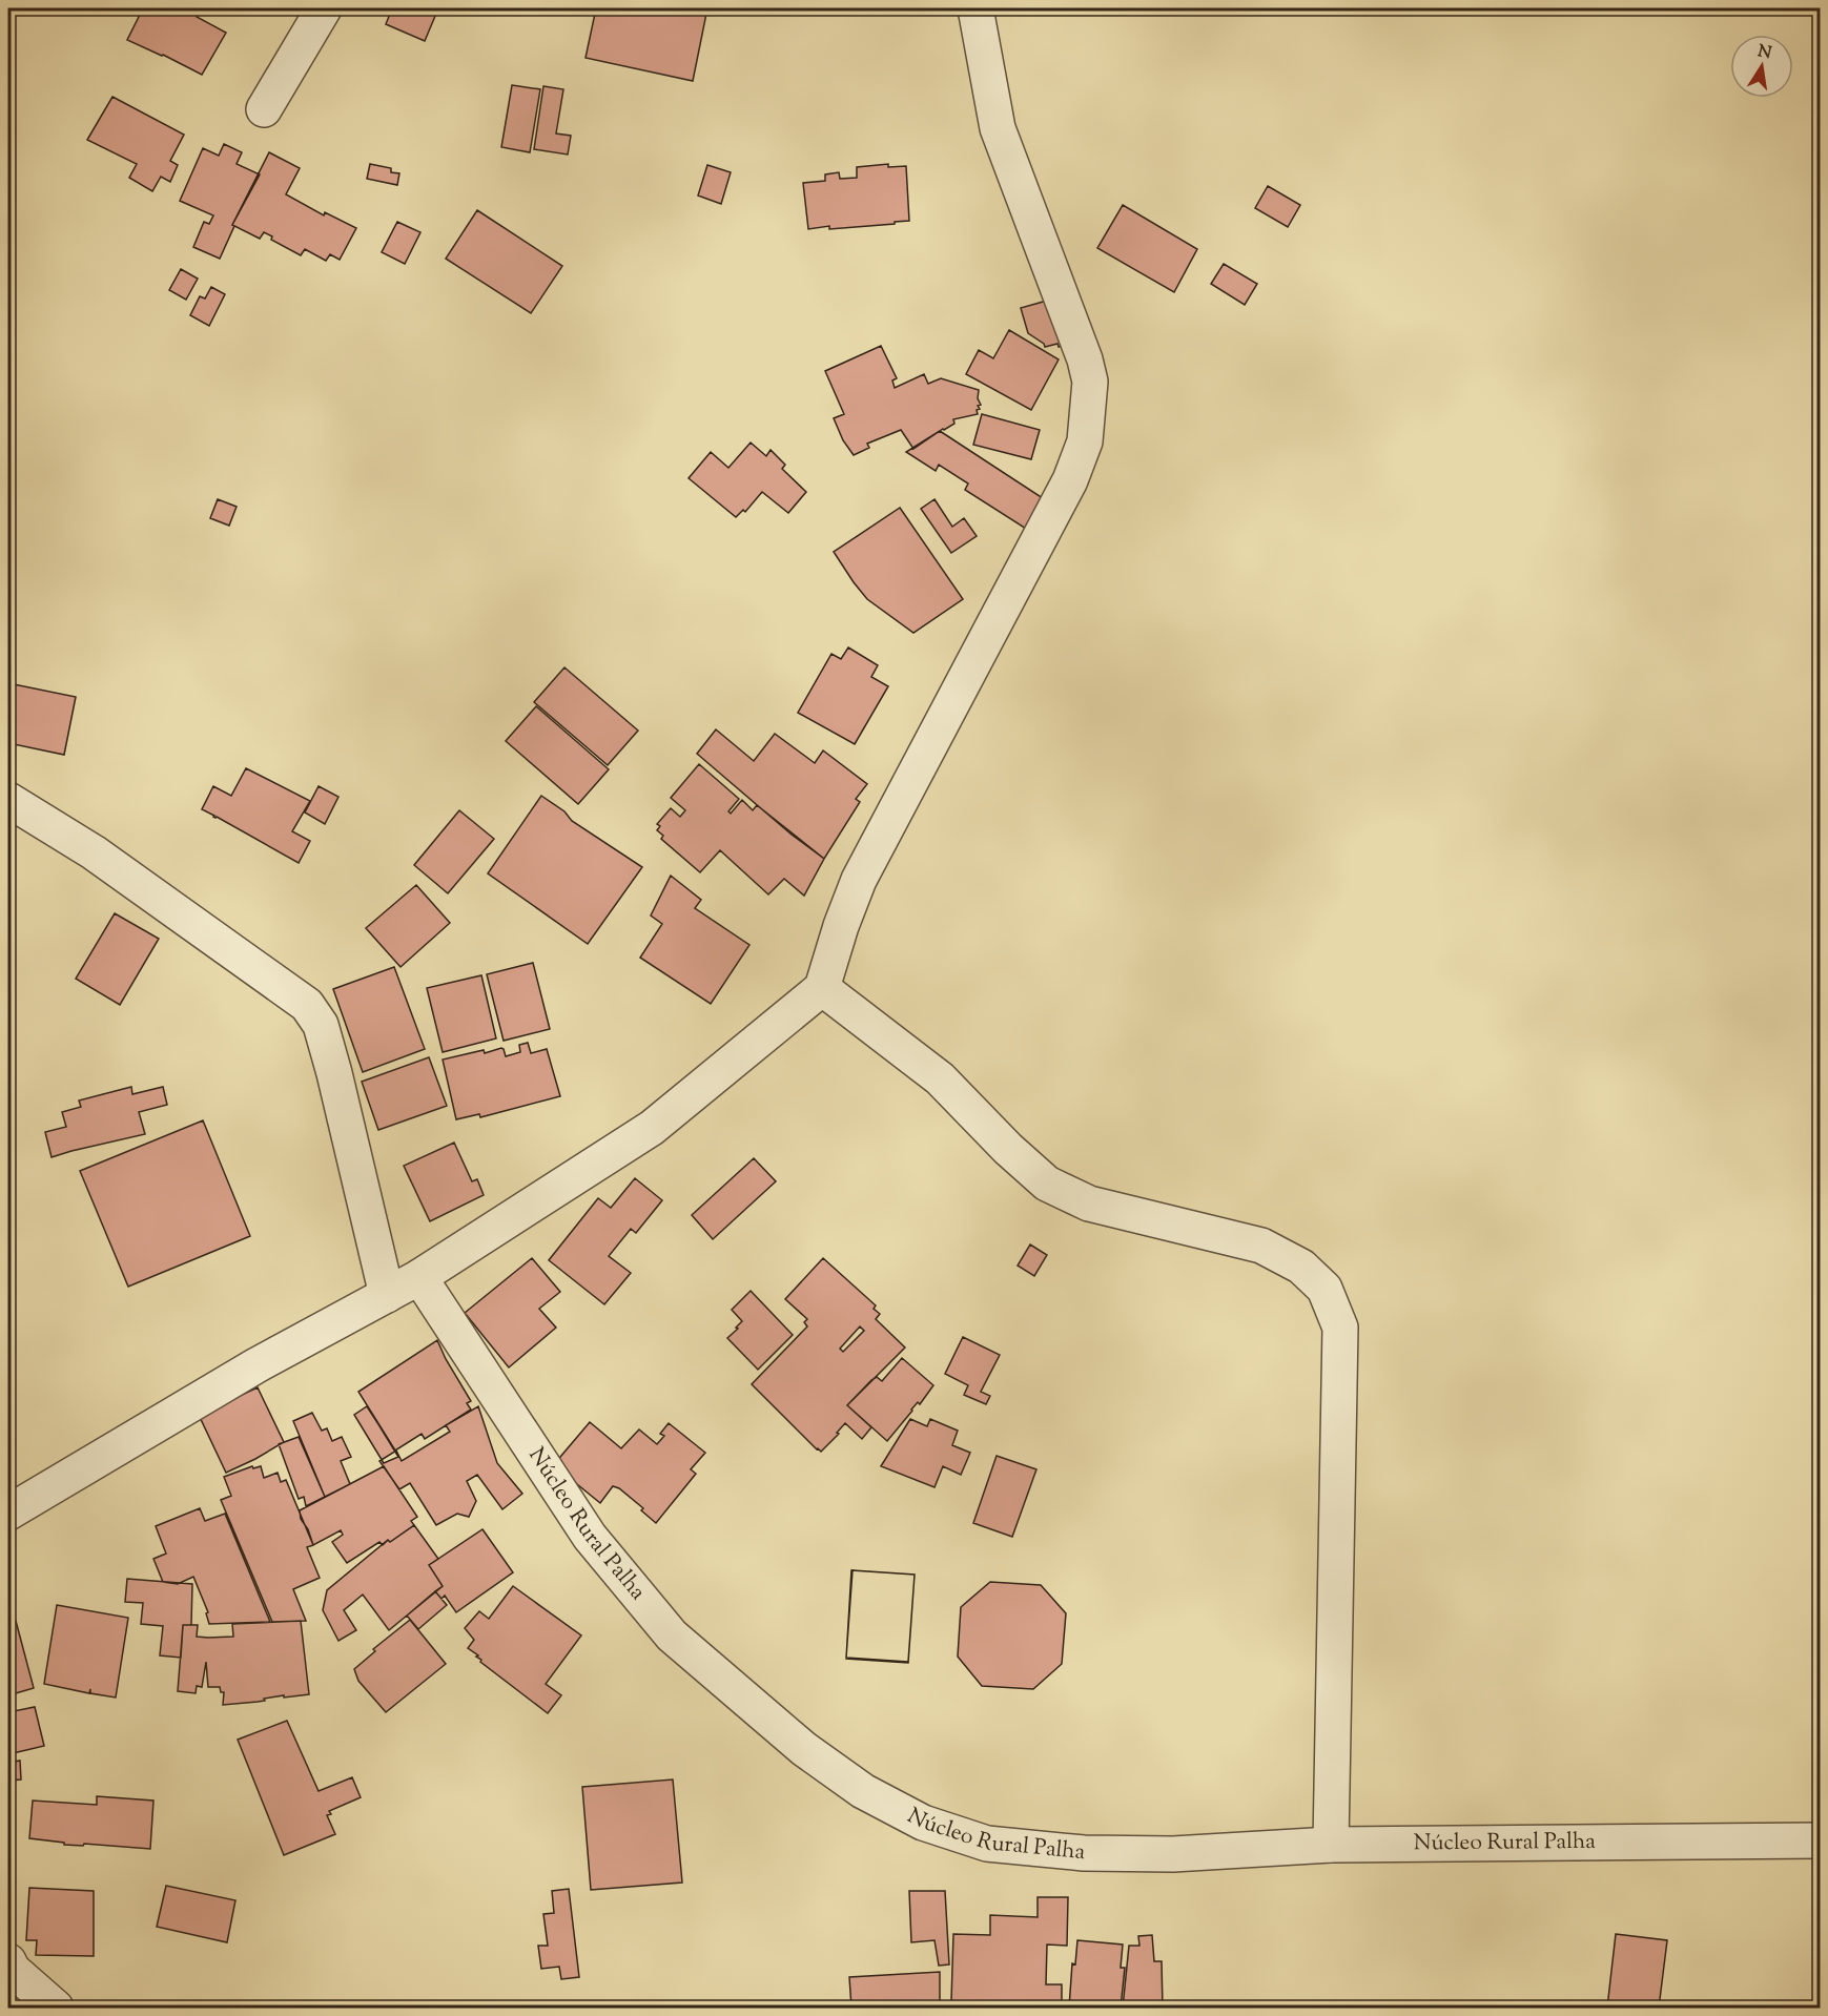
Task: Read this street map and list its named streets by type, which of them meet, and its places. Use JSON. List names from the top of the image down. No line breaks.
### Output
{"streets":{"street":["Núcleo Rural Palha"]},"north":"top"}
